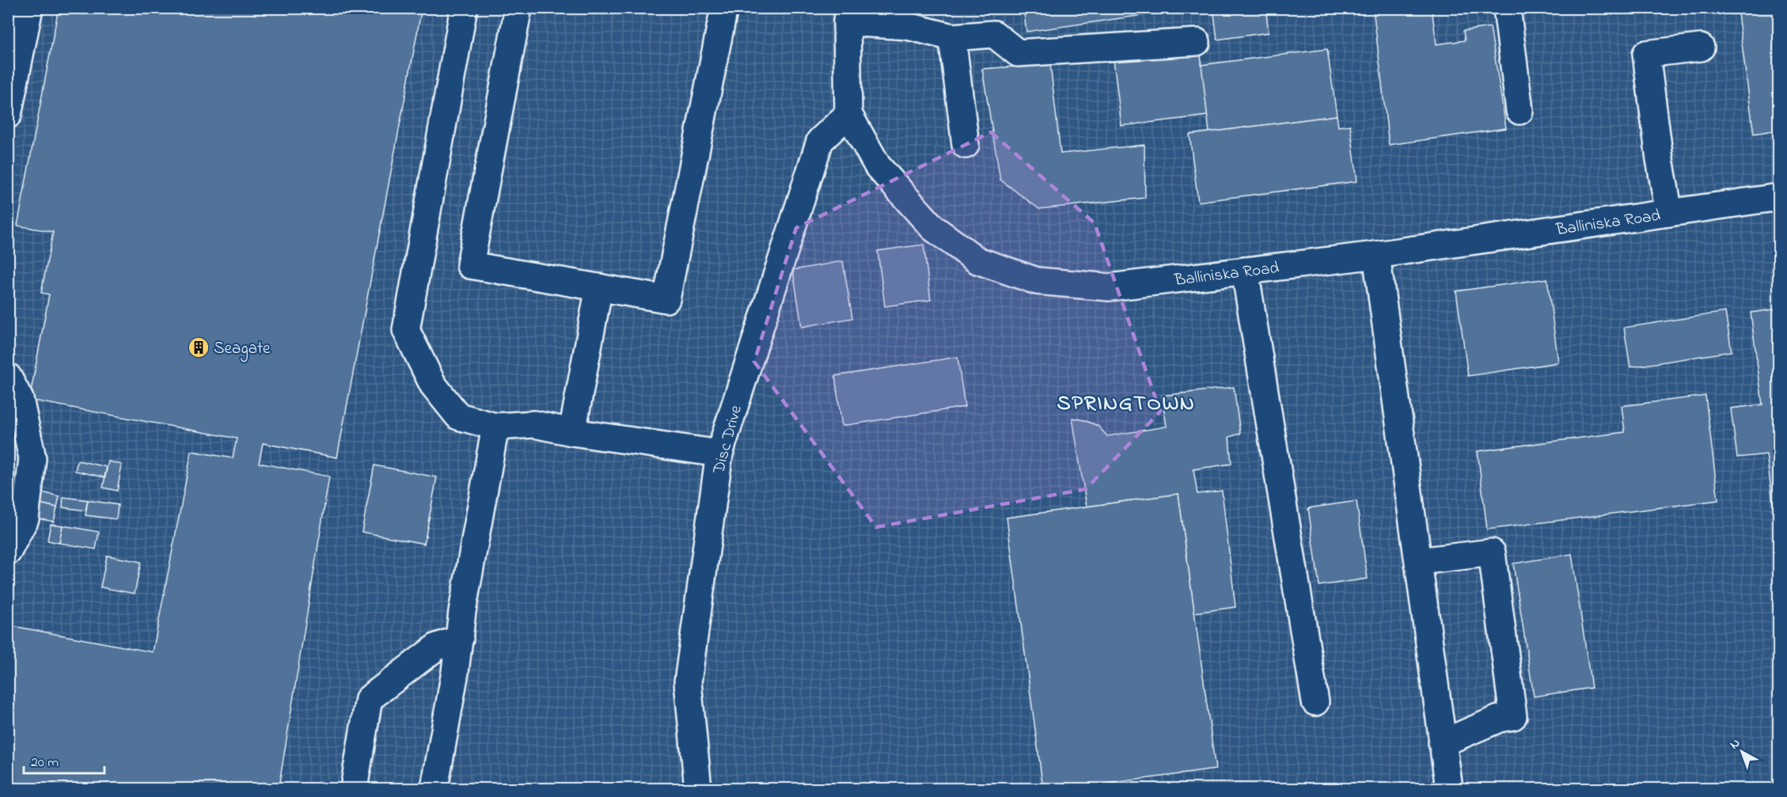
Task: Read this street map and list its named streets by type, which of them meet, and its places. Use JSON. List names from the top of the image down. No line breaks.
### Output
{"streets":{"street":["Balliniska Road","Disc Drive"]},"crossings":[["Balliniska Road","Disc Drive"]],"districts":["SPRINGTOWN"],"places":{"building":["Seagate"]},"scale_bar":"20 m","north":"top left"}
